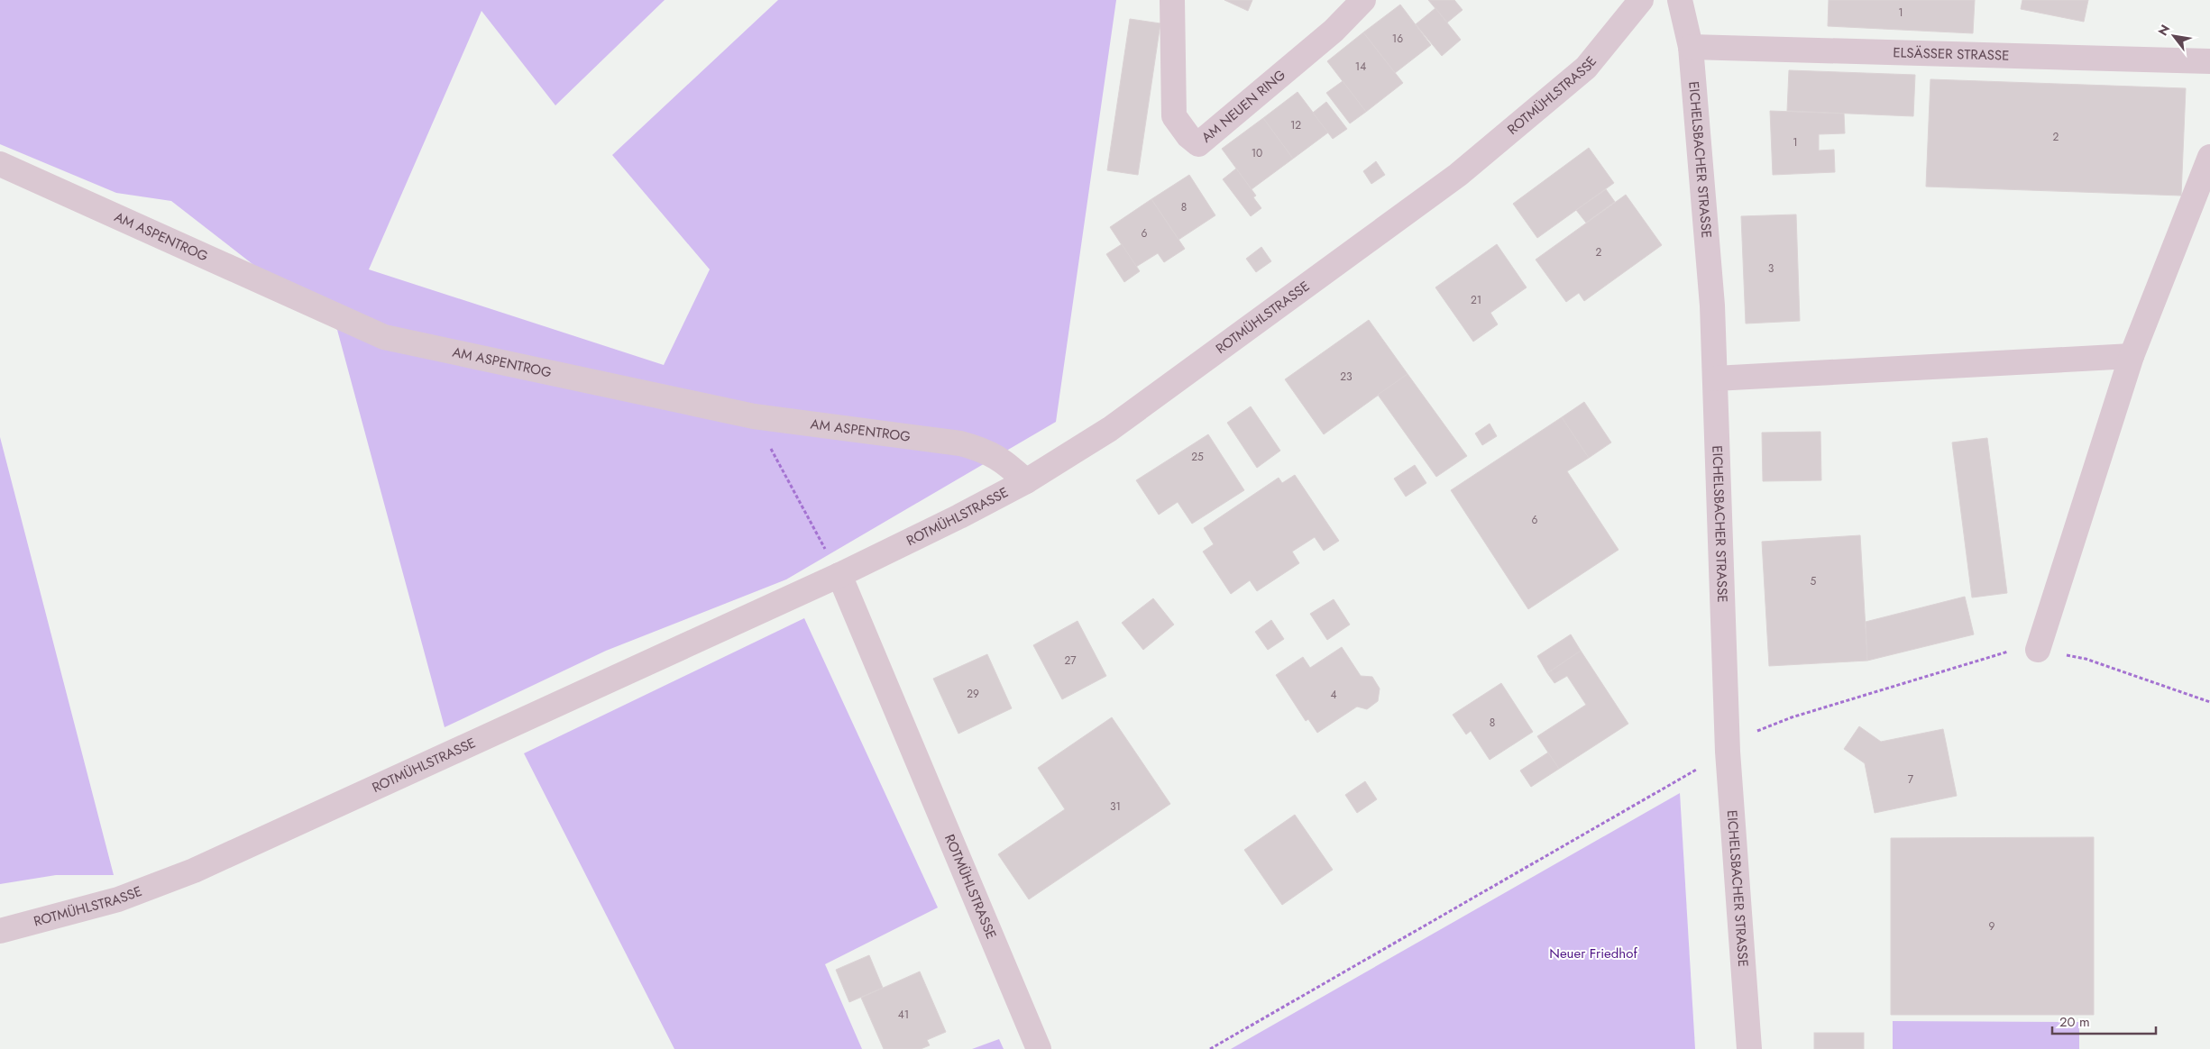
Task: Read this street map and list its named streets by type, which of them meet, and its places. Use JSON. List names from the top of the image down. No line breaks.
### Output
{"streets":{"street":["ELSÄSSER STRASSE","ROTMÜHLSTRASSE","AM NEUEN RING","EICHELSBACHER STRASSE","AM ASPENTROG"]},"crossings":[["ELSÄSSER STRASSE","EICHELSBACHER STRASSE"],["ROTMÜHLSTRASSE","AM ASPENTROG"]],"parks":["Neuer Friedhof"],"house_numbers":["1","16","14","12","2","1","10","8","6","2","3","21","23","25","6","5","27","29","4","8","7","31","9","41"],"scale_bar":"20 m","north":"top left"}
